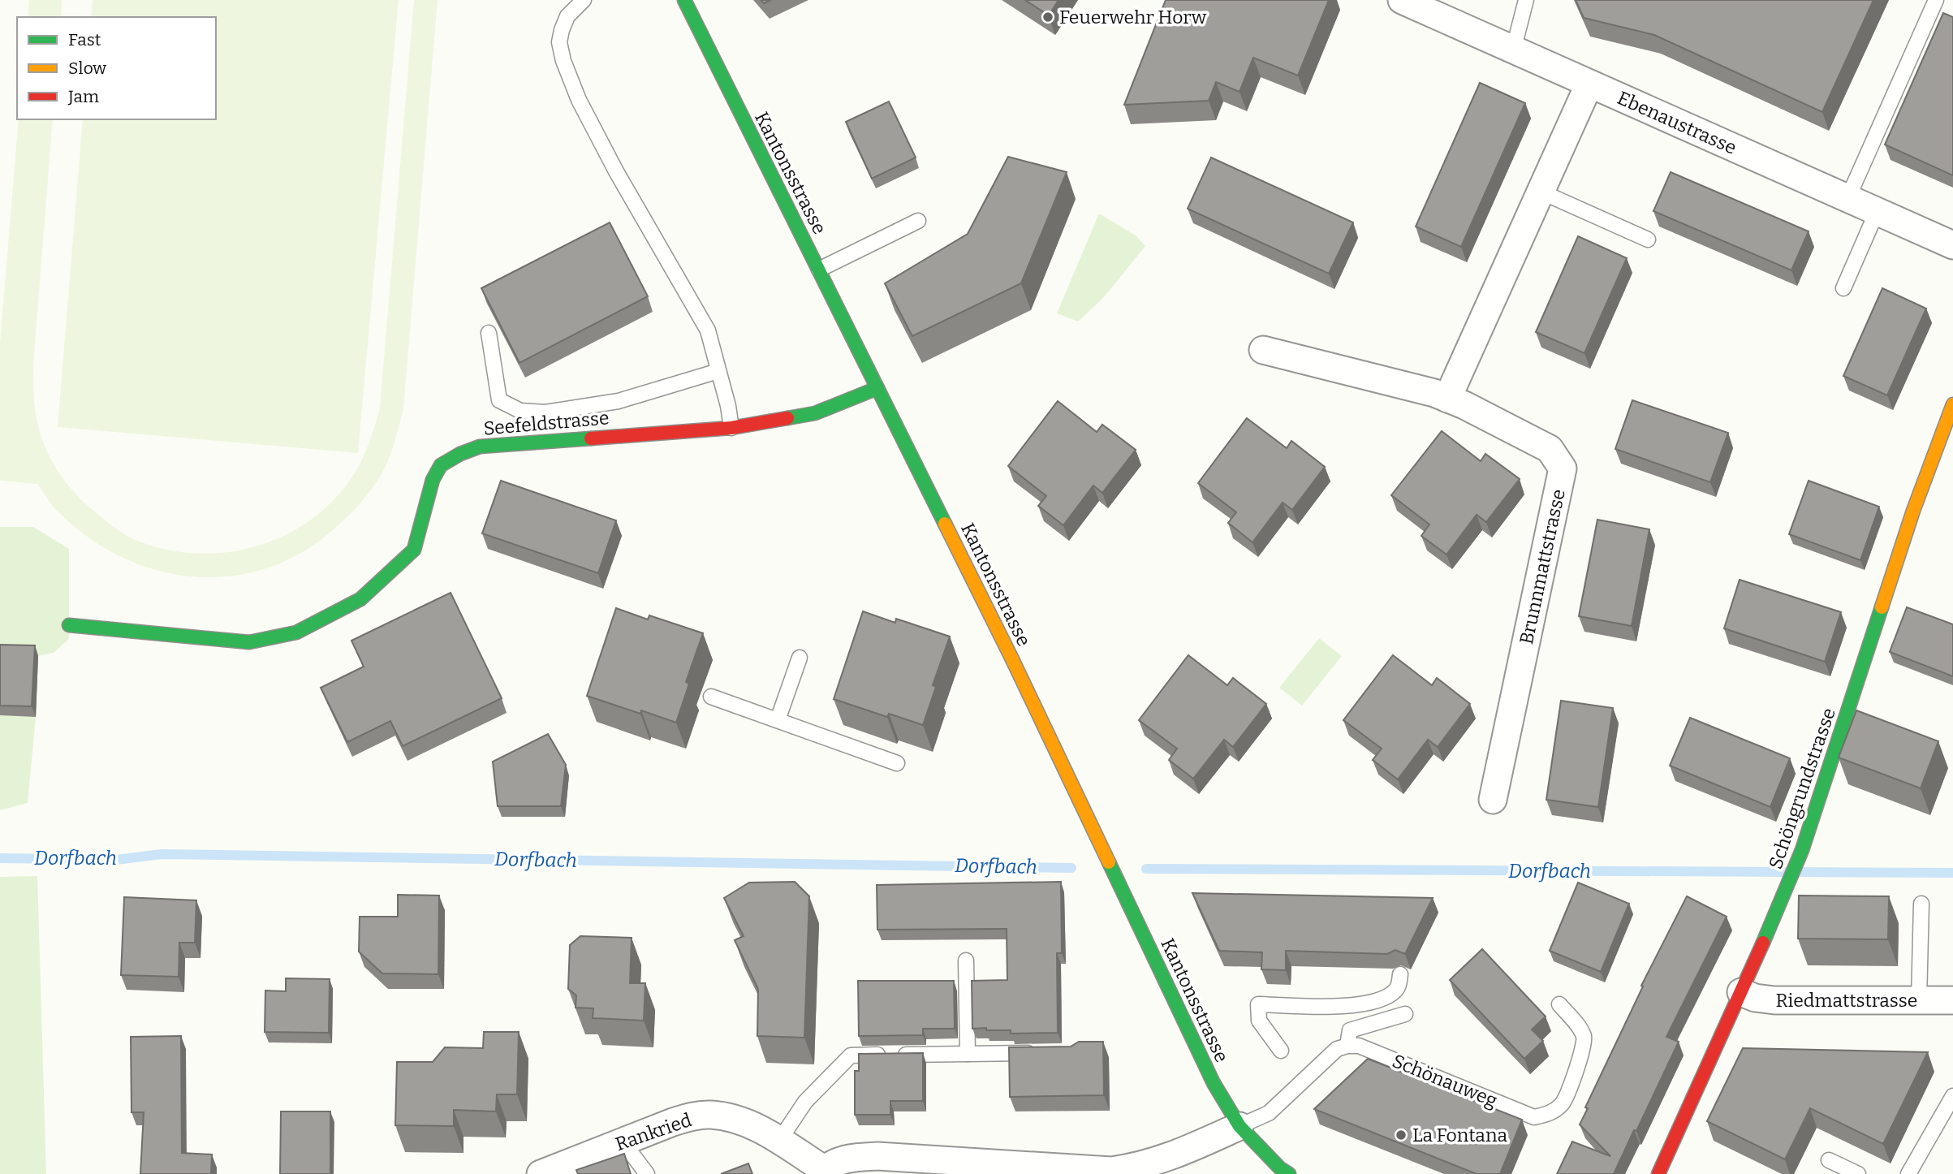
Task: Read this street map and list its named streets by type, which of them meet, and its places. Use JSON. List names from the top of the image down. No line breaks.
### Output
{"streets":{"street":["Ebenaustrasse","Kantonsstrasse","Seefeldstrasse","Brunnmattstrasse","Schöngrundstrasse","Riedmattstrasse","Rankried"],"lane":["Schönauweg"]},"crossings":[["Kantonsstrasse","Seefeldstrasse"],["Schöngrundstrasse","Riedmattstrasse"]],"water":["Dorfbach"],"places":["Feuerwehr Horw","La Fontana"],"legend":["Fast","Slow","Jam"]}
